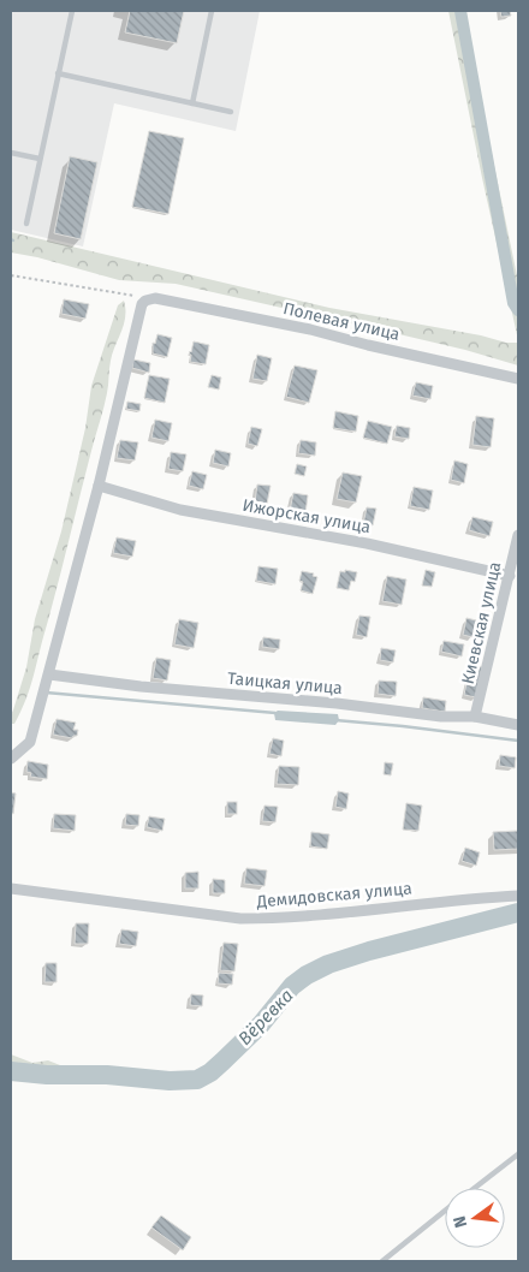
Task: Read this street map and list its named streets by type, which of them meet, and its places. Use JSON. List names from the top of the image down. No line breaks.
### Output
{"streets":{"street":["Полевая улица","Ижорская улица","Киевская улица","Таицкая улица","Демидовская улица"]},"crossings":[["Ижорская улица","Киевская улица"],["Киевская улица","Таицкая улица"]],"water":["Вёревка"],"north":"left"}
